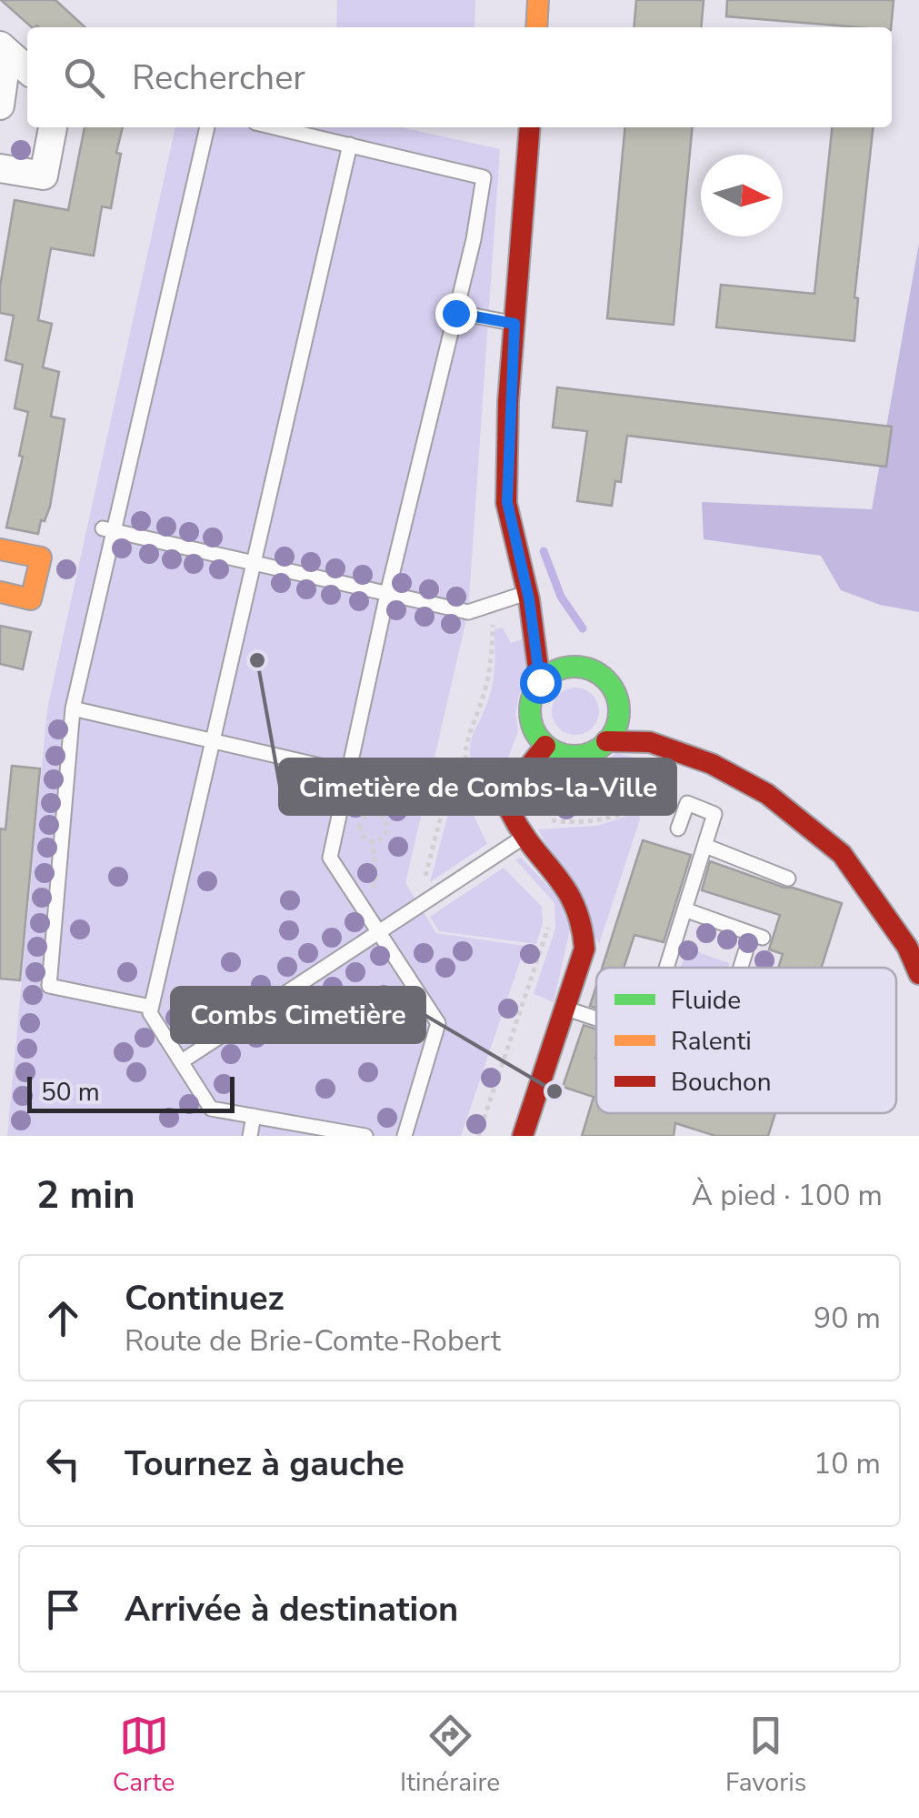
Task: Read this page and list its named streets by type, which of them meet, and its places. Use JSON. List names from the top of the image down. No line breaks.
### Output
{"places":["Cimetière de Combs-la-Ville","Combs Cimetière"],"legend":["Fluide","Ralenti","Bouchon"],"scale_bar":"50 m","north":"right","page":{"search":"Rechercher","scale":"50 m","heading":["2 min","À pied · 100 m"],"list":[["Continuez","Route de Brie-Comte-Robert","90 m"],["Tournez à gauche","10 m"],"Arrivée à destination"],"nav":["Carte","Itinéraire","Favoris"]}}
